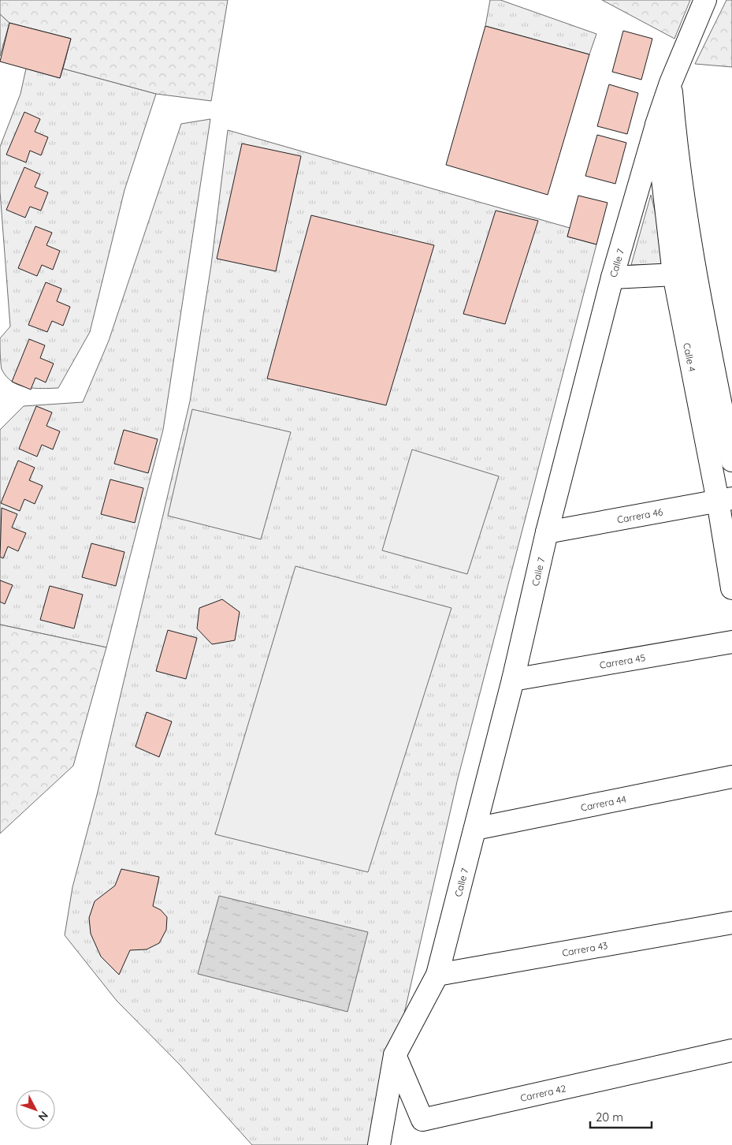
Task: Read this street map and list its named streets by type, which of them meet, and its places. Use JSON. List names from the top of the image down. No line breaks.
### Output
{"streets":{"street":["Calle 7","Calle 4","Carrera 46","Carrera 45","Carrera 44","Carrera 43","Carrera 42"]},"crossings":[["Calle 7","Calle 4"],["Calle 7","Carrera 46"],["Calle 7","Carrera 45"],["Calle 7","Carrera 44"],["Calle 7","Carrera 43"],["Calle 7","Carrera 42"],["Calle 4","Carrera 46"]],"scale_bar":"20 m","north":"bottom right"}
